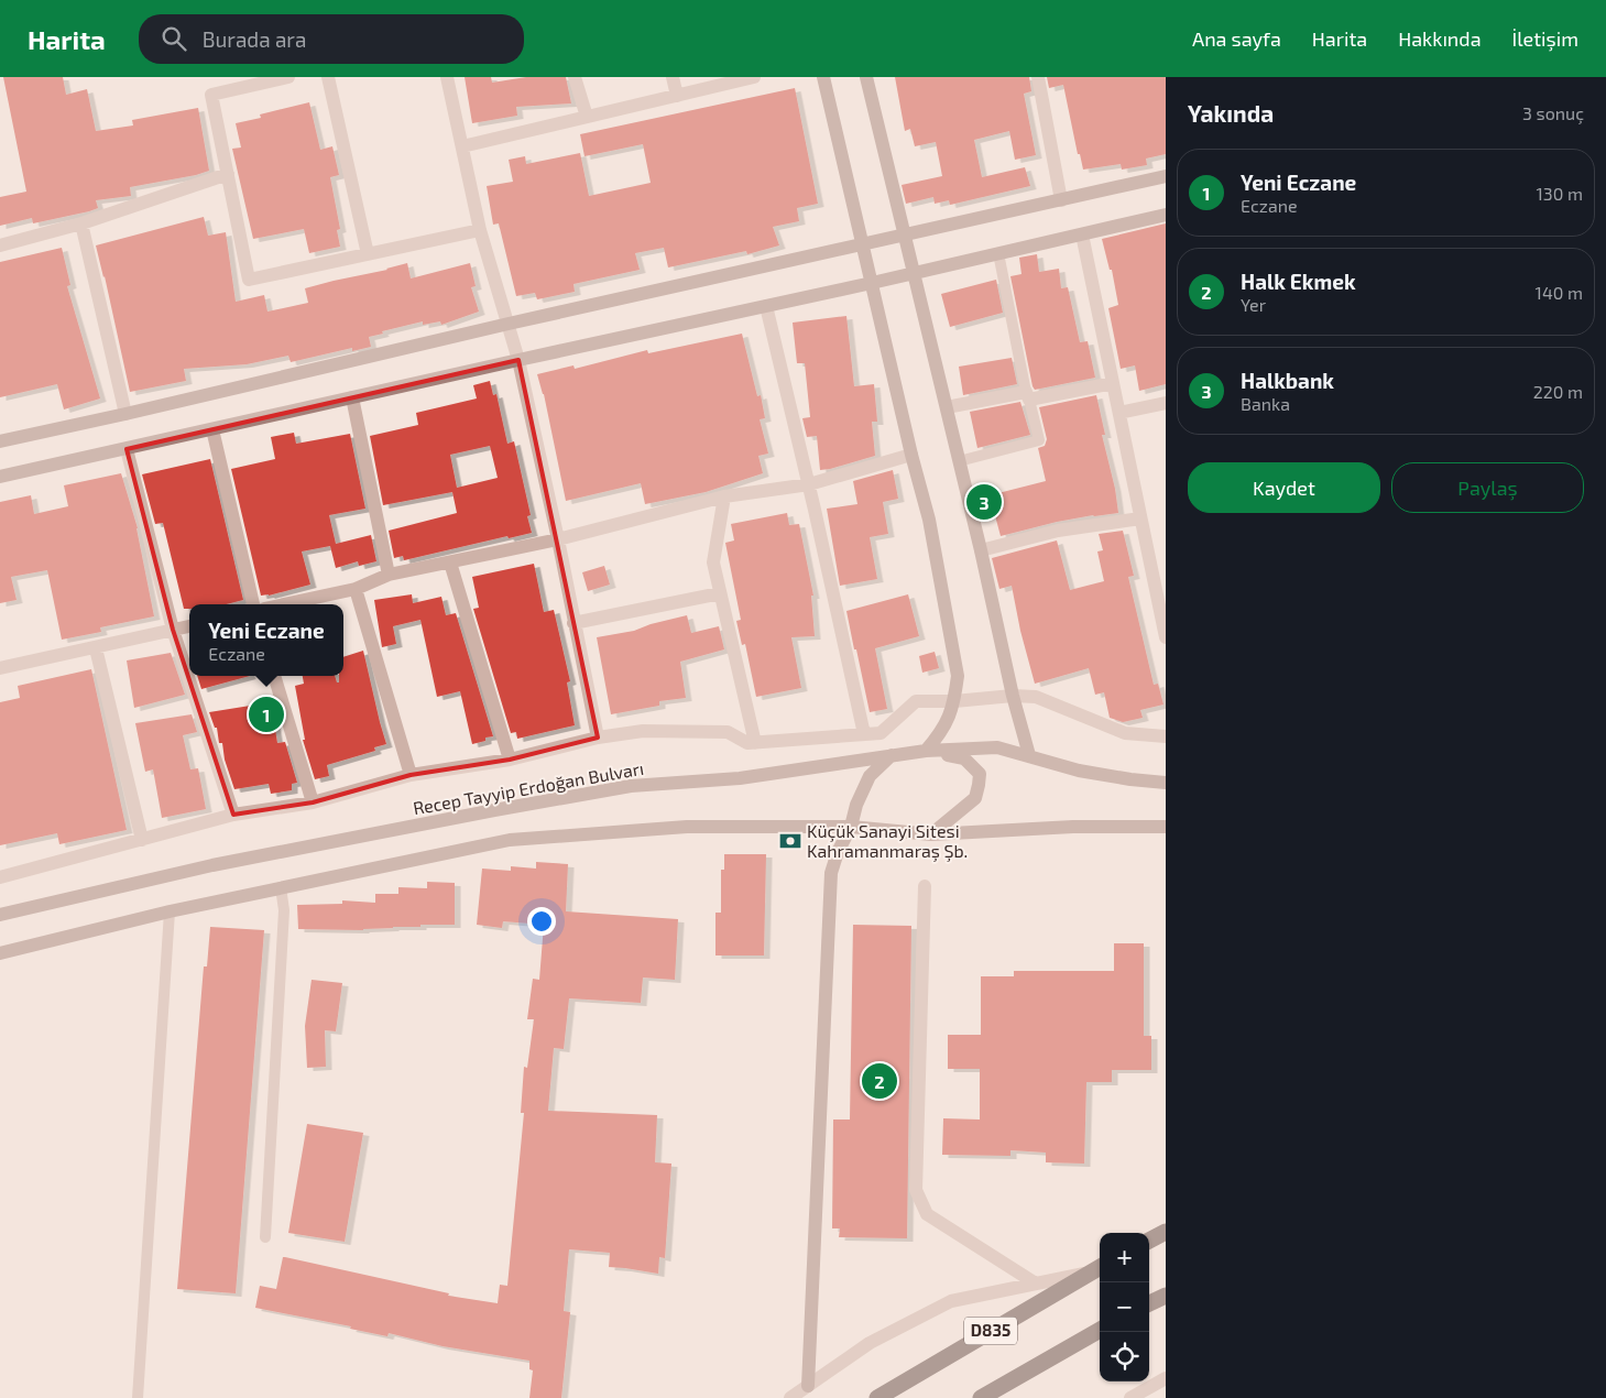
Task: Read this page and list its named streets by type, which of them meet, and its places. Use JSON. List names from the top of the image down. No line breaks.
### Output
{"streets":{"highway":["D835"],"main road":["Recep Tayyip Erdoğan Bulvarı"]},"places":{"bank":["Küçük Sanayi Sitesi Kahramanmaraş Şb."]},"page":{"header":"Harita","search":"Burada ara","nav":["Ana sayfa","Harita","Hakkında","İletişim"],"heading":["Yakında","3 sonuç"],"list":[{"mark":"1","name":"Yeni Eczane","note":"Eczane","value":"130 m"},{"mark":"2","name":"Halk Ekmek","note":"Yer","value":"140 m"},{"mark":"3","name":"Halkbank","note":"Banka","value":"220 m"}],"buttons":["Kaydet","Paylaş"],"pins":["3","1","2"],"popup":["Yeni Eczane","Eczane"],"map_buttons":["+","−"]}}
